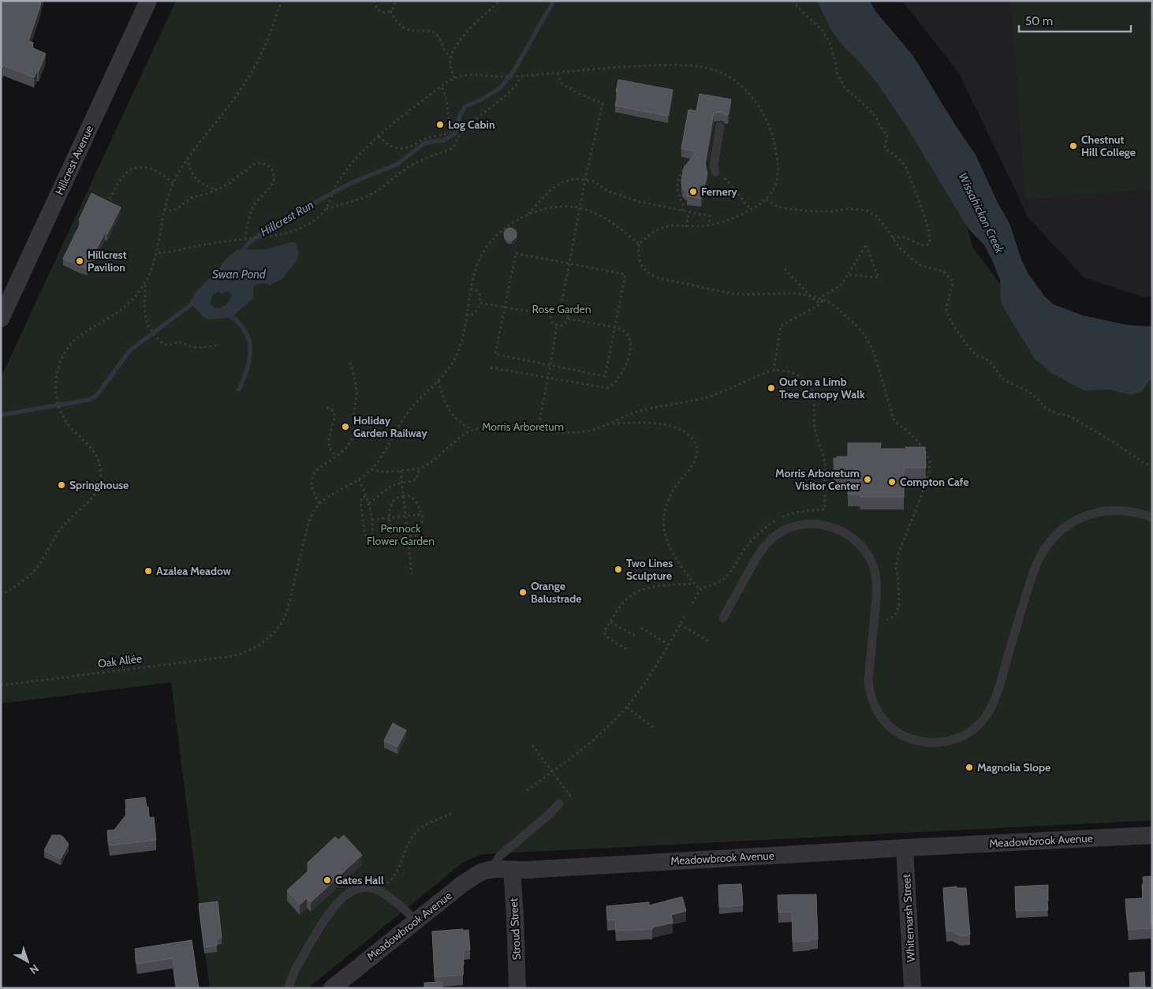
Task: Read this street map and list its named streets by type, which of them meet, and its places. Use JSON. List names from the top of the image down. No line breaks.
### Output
{"streets":{"street":["Hillcrest Avenue","Meadowbrook Avenue","Whitemarsh Street","Stroud Street"],"path":["Oak Allée"]},"crossings":[["Meadowbrook Avenue","Whitemarsh Street"],["Meadowbrook Avenue","Stroud Street"]],"water":["Wissahickon Creek","Hillcrest Run","Swan Pond"],"parks":["Rose Garden","Morris Arboretum","Pennock Flower Garden"],"places":["Log Cabin","Chestnut Hill College","Fernery","Hillcrest Pavilion","Out on a Limb Tree Canopy Walk","Holiday Garden Railway","Morris Arboretum Visitor Center","Compton Cafe","Springhouse","Two Lines Sculpture","Azalea Meadow","Orange Balustrade","Magnolia Slope","Gates Hall"],"scale_bar":"50 m","north":"bottom right"}
